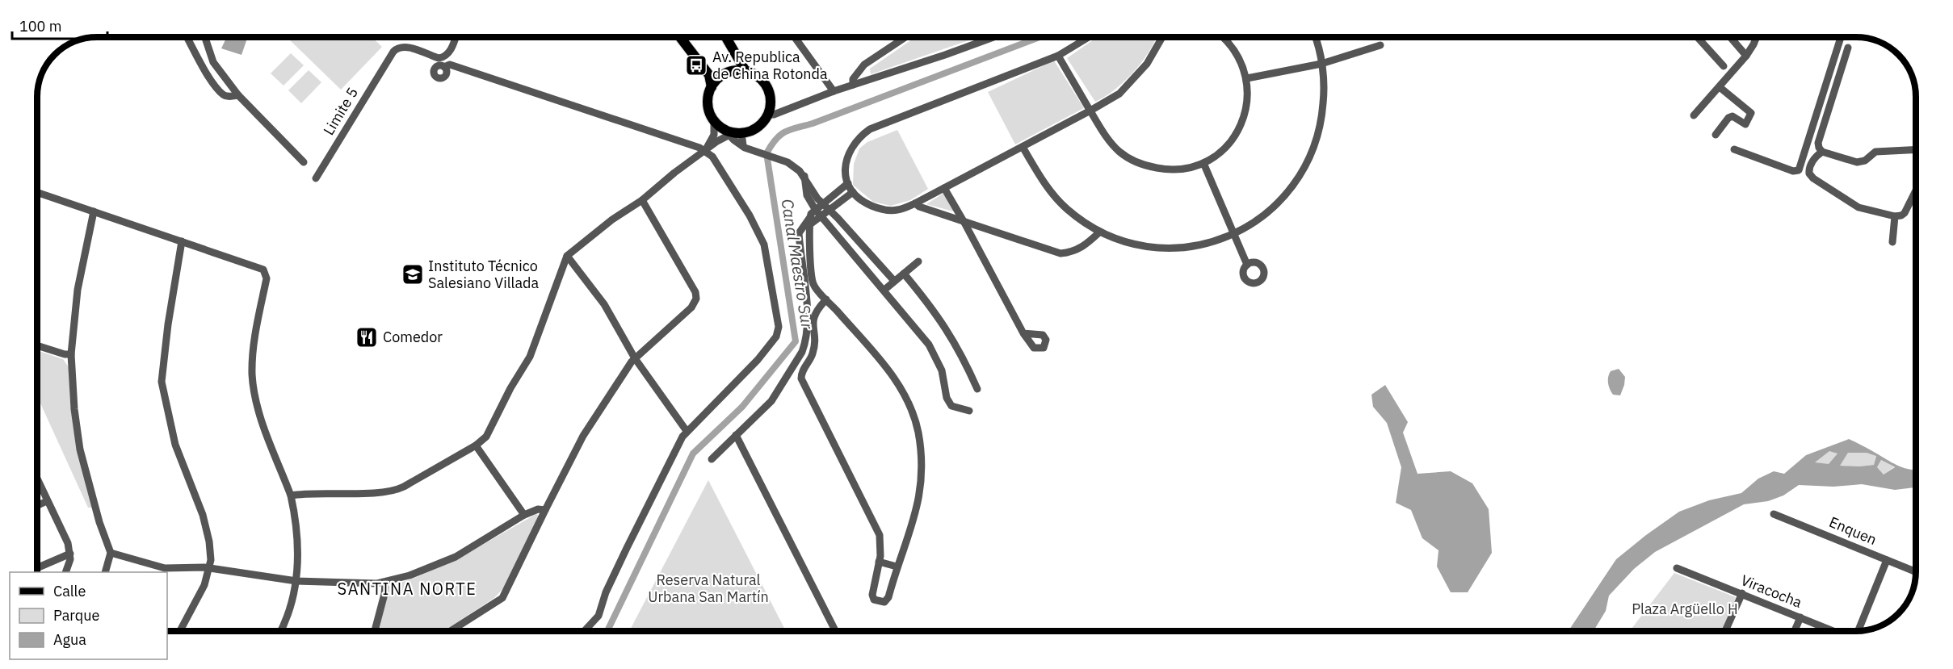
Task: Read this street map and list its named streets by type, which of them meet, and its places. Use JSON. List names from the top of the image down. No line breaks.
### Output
{"streets":{"street":["Limite 5","Enquen","Viracocha"]},"districts":["SANTINA NORTE"],"water":["Canal Maestro Sur"],"parks":["Reserva Natural Urbana San Martín","Plaza Argüello H"],"places":{"bus stop":["Av. Republica de China Rotonda"],"school or university":["Instituto Técnico Salesiano Villada"],"restaurant":["Comedor"]},"legend":["Calle","Parque","Agua"],"scale_bar":"100 m"}
